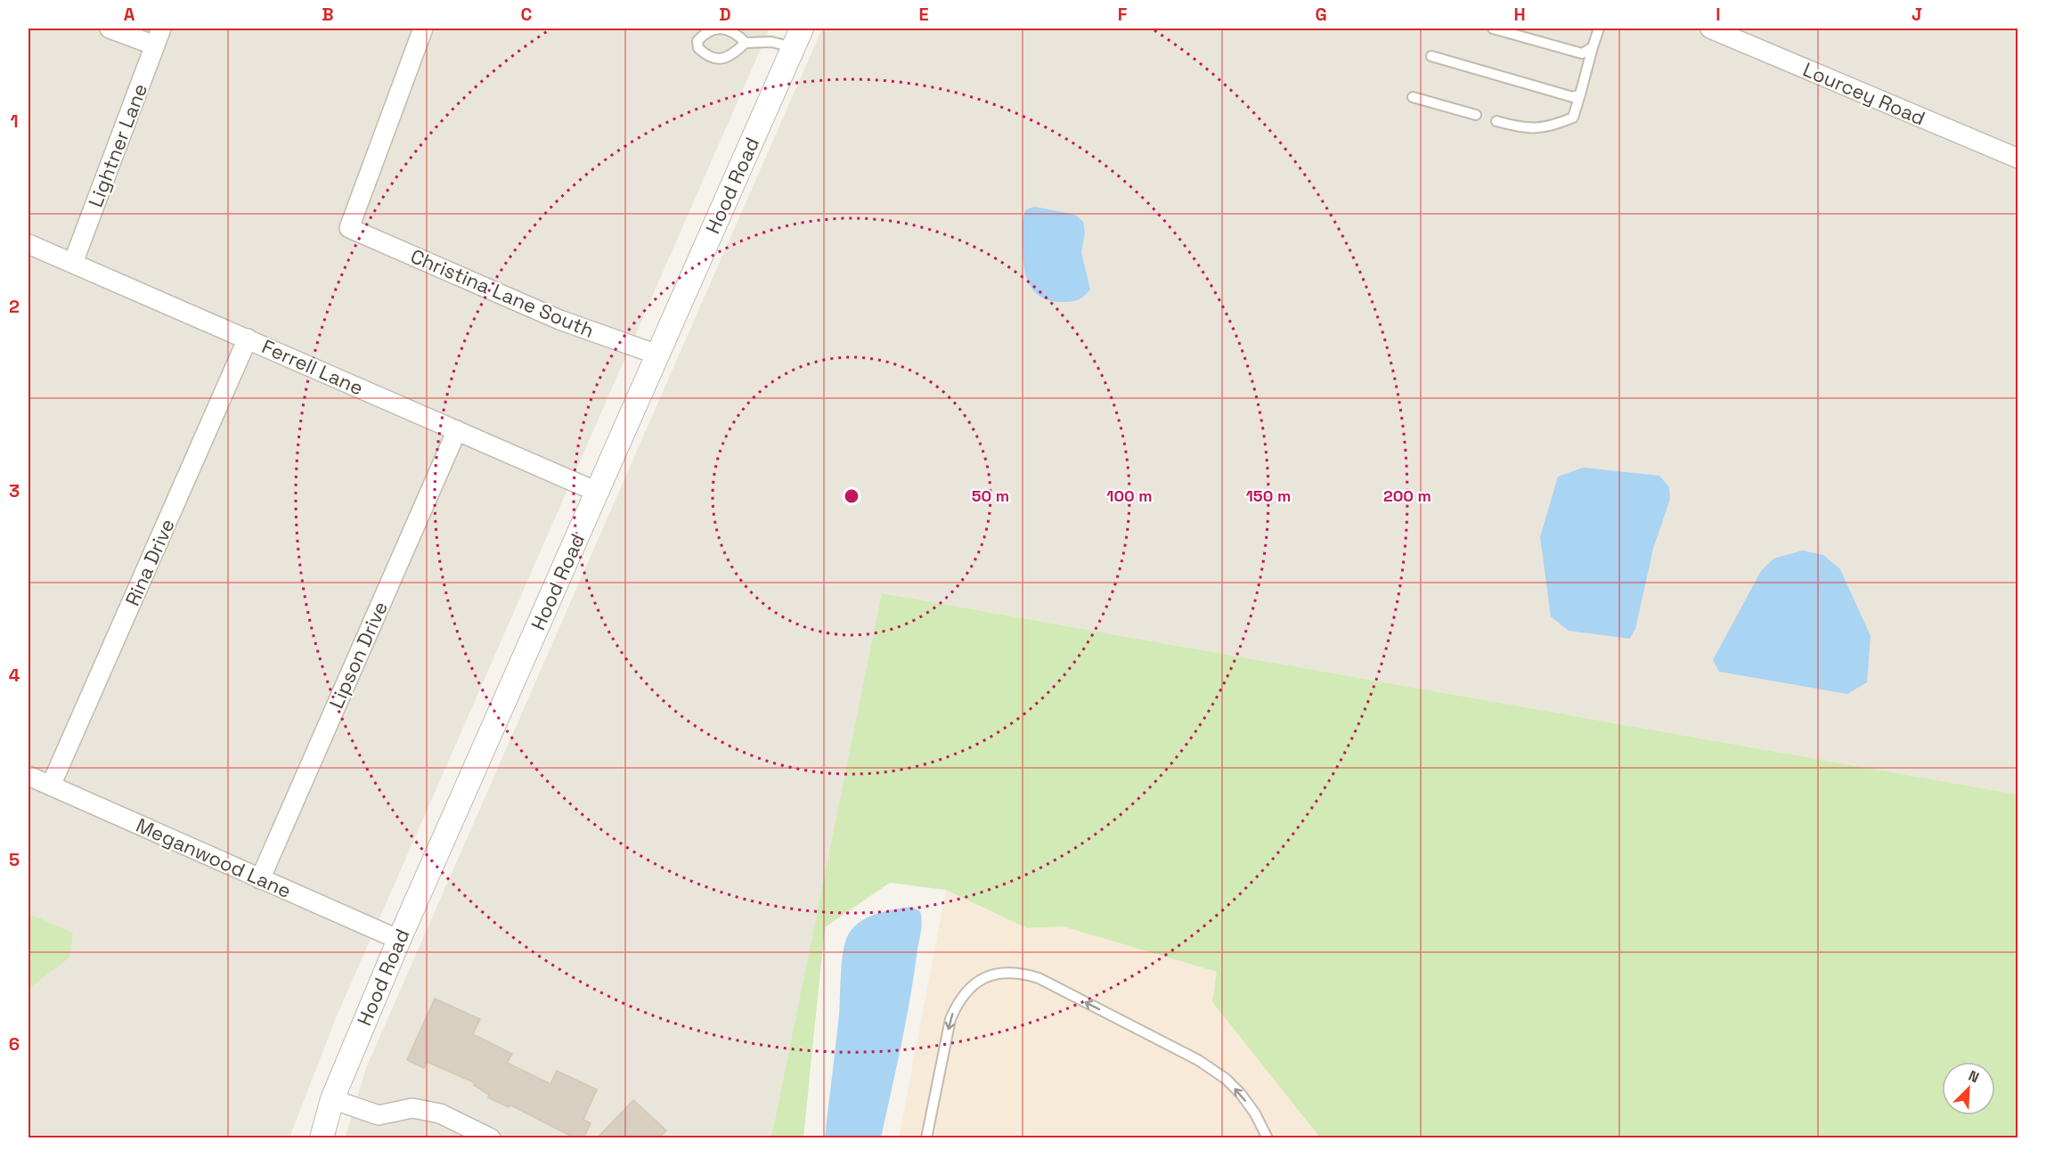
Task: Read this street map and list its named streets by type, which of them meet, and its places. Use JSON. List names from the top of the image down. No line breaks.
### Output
{"streets":{"street":["Lourcey Road","Lightner Lane","Hood Road","Christina Lane South","Ferrell Lane","Rina Drive","Lipson Drive","Meganwood Lane"]},"crossings":[["Lightner Lane","Ferrell Lane"],["Hood Road","Christina Lane South"],["Hood Road","Ferrell Lane"],["Hood Road","Meganwood Lane"],["Ferrell Lane","Rina Drive"],["Ferrell Lane","Lipson Drive"],["Rina Drive","Meganwood Lane"],["Lipson Drive","Meganwood Lane"]],"north":"top right","grid":{"columns":["A","B","C","D","E","F","G","H","I","J"],"rows":["1","2","3","4","5","6"]},"rings":["50 m","100 m","150 m","200 m"]}
